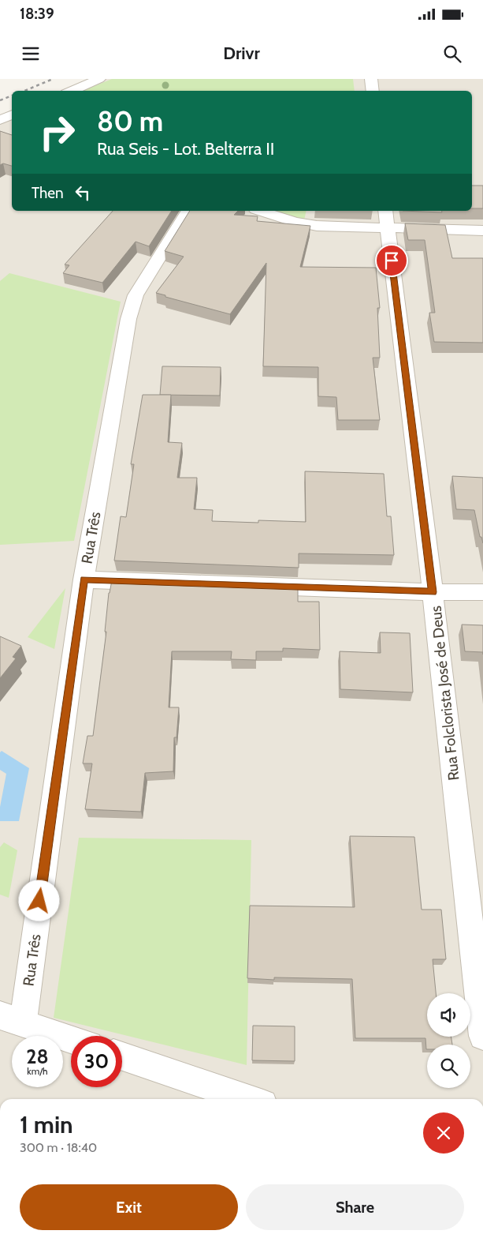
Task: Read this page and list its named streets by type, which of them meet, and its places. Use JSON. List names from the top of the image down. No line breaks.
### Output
{"streets":{"street":["Rua Três","Rua Folclorista José de Deus"]},"page":{"status":"18:39","header":"Drivr","turn":["80 m","Rua Seis - Lot. Belterra II"],"then":"Then","speed":"28 km/h","limit":"30","heading":["1 min","300 m · 18:40"],"buttons":["Exit","Share"]}}
